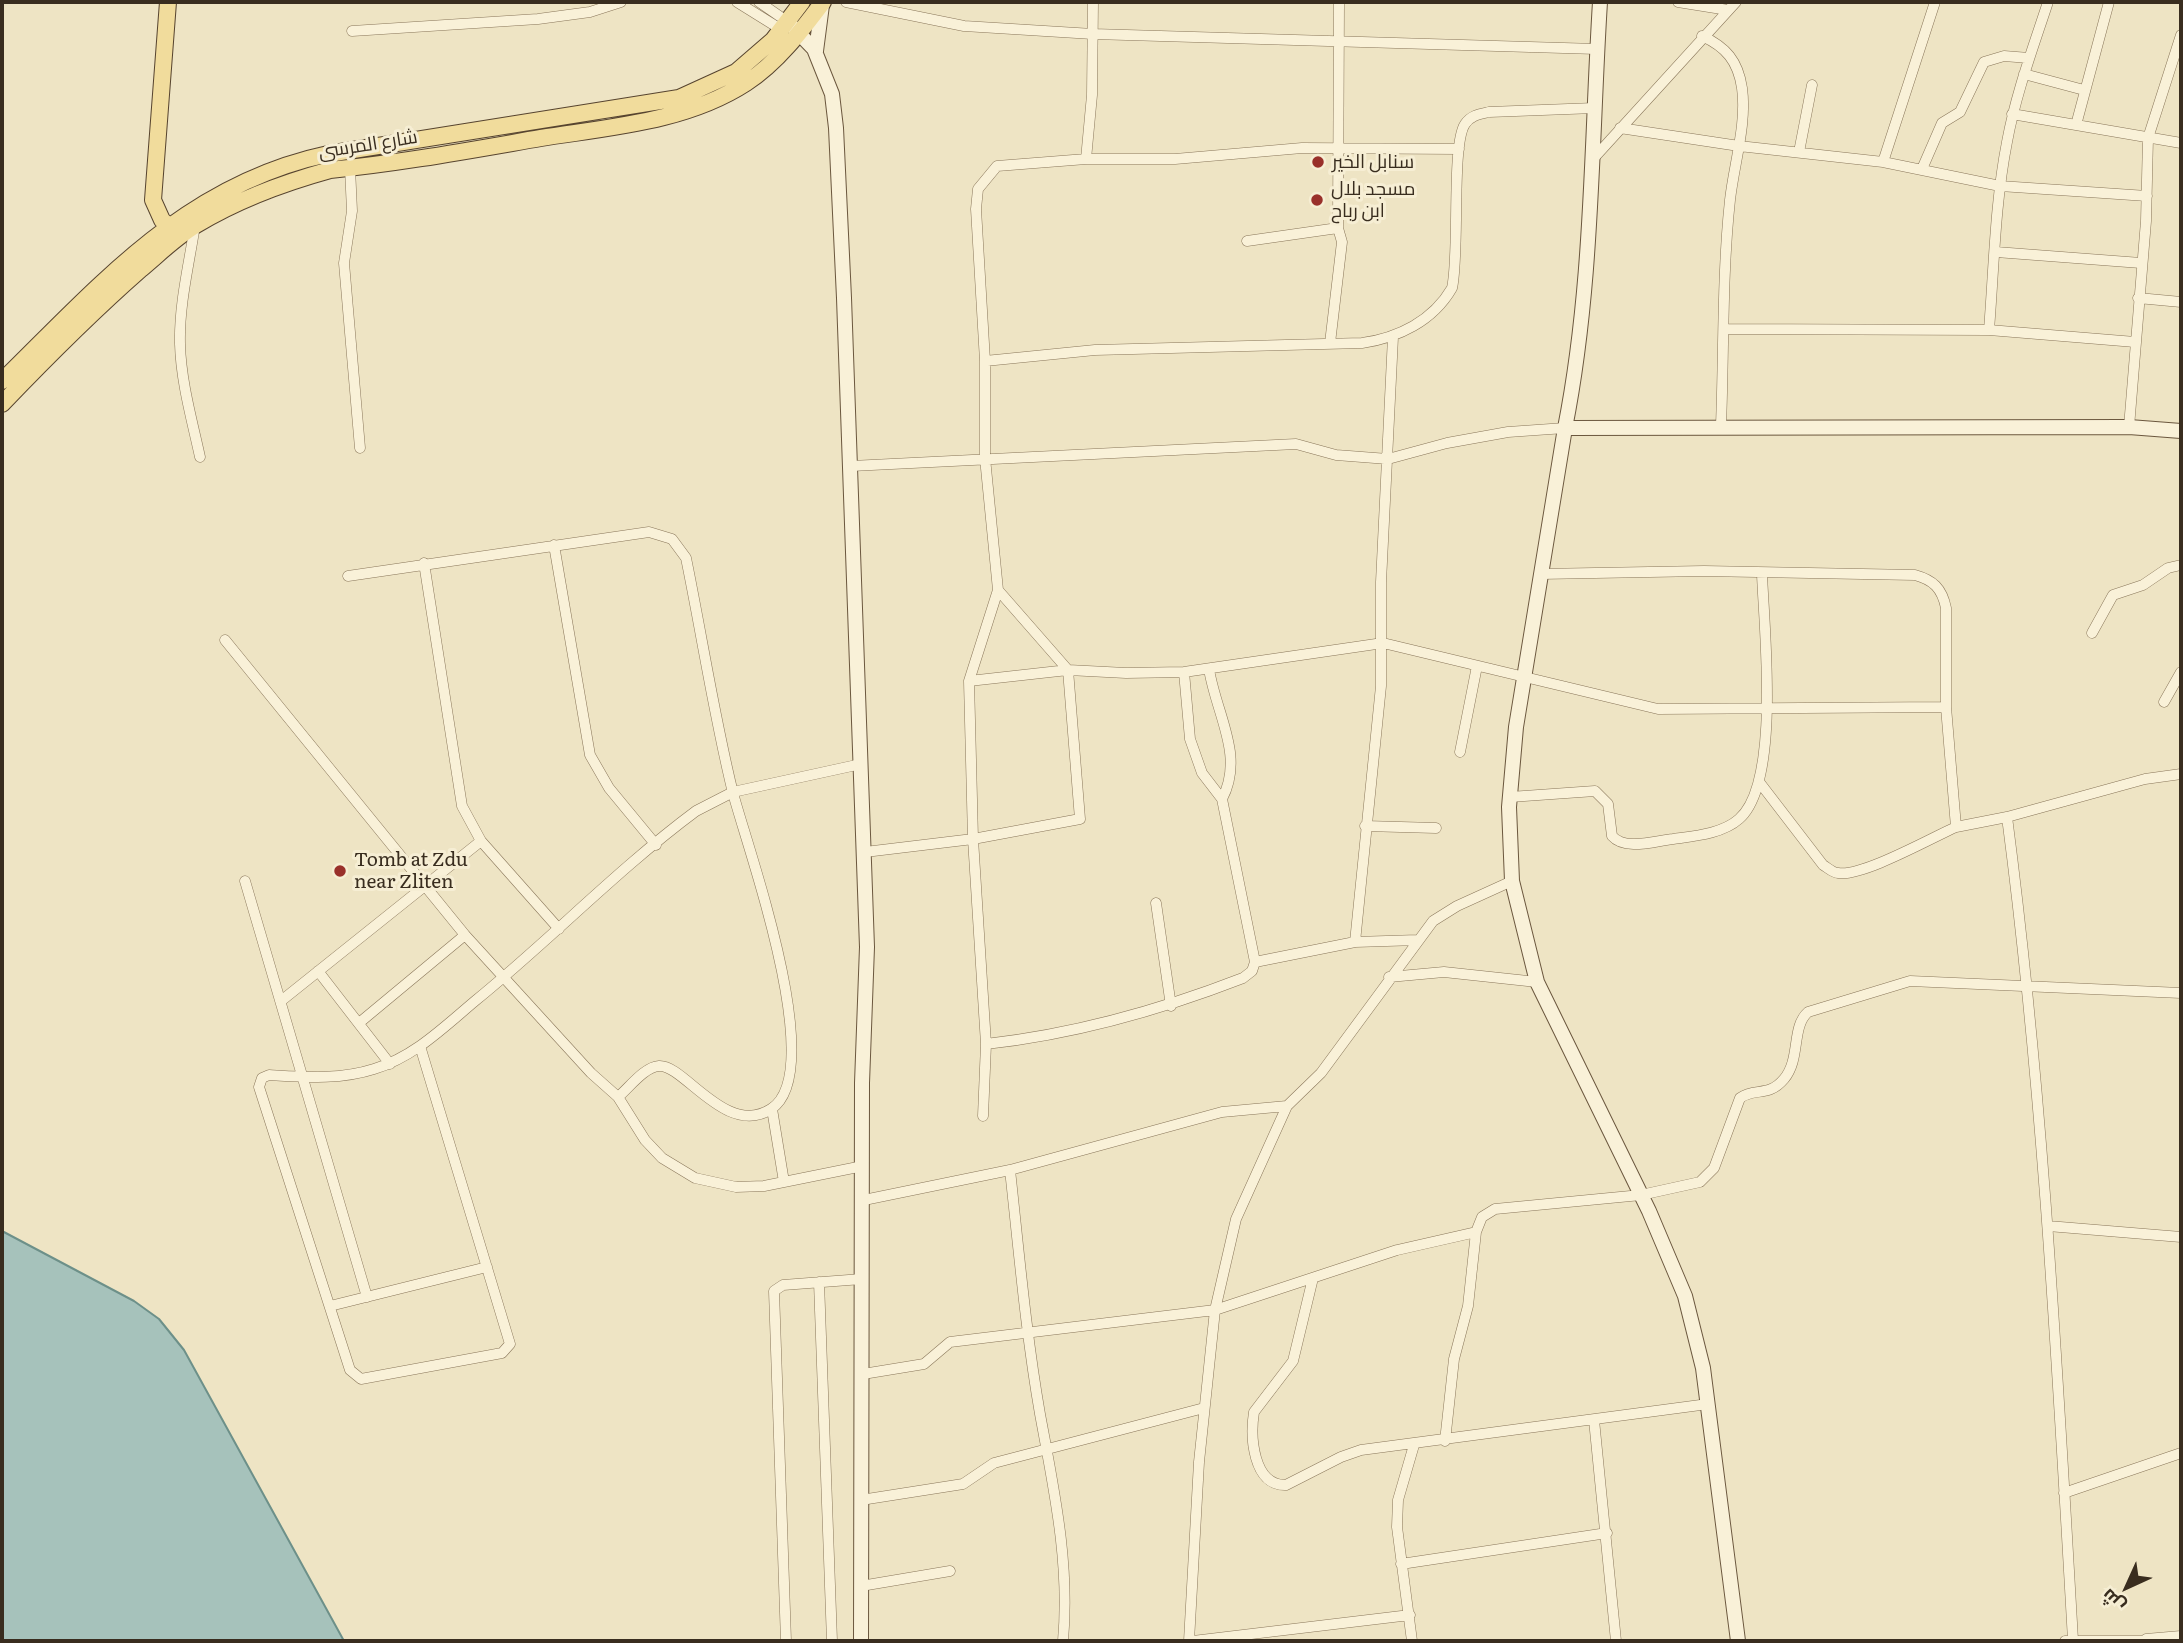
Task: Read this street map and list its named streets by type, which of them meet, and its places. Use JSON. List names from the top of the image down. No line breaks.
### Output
{"streets":{"main road":["شارع المرسى"]},"places":["سنابل الخير","مسجد بلال ابن رباح","Tomb at Zdu near Zliten"],"north":"bottom left"}
